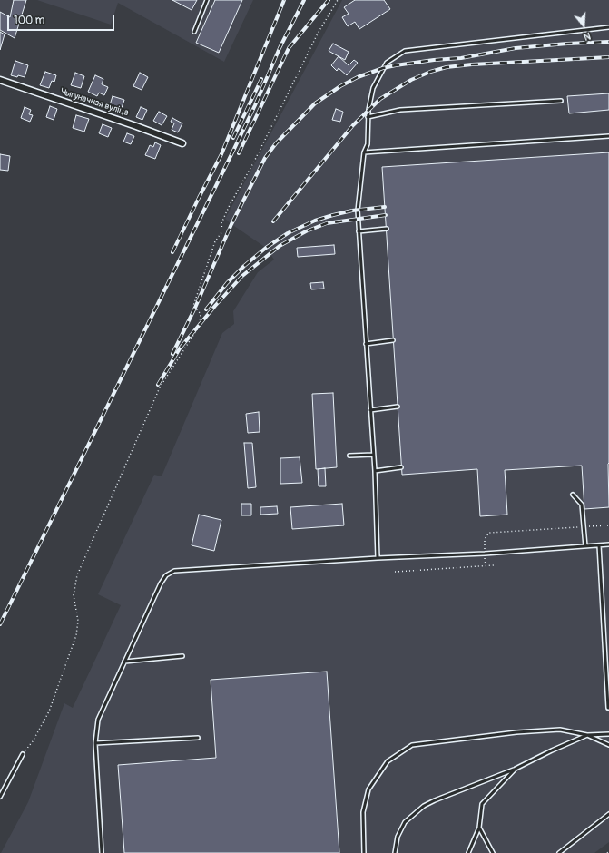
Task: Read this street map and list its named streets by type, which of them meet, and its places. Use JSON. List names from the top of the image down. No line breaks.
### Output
{"streets":{"street":["Чыгуначная вуліца"]},"scale_bar":"100 m","north":"bottom"}
